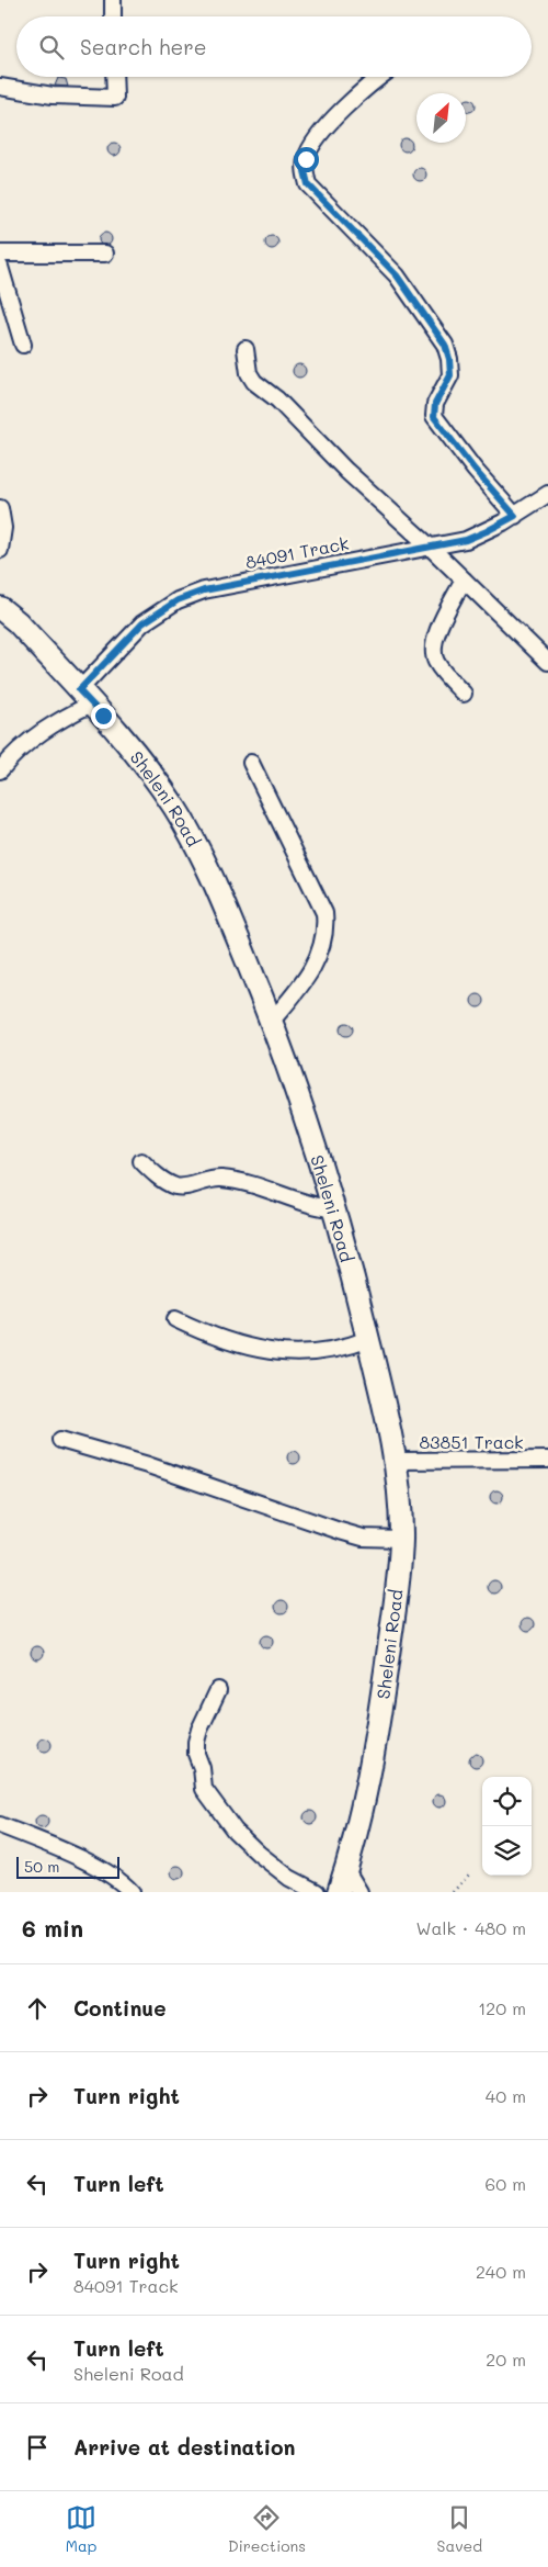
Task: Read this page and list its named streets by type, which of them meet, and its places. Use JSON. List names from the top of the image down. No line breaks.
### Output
{"streets":{"street":["84091 Track","Sheleni Road","83851 Track"]},"crossings":[["84091 Track","Sheleni Road"],["Sheleni Road","83851 Track"]],"scale_bar":"50 m","north":"top right","page":{"search":"Search here","scale":"50 m","heading":["6 min","Walk · 480 m"],"list":[["Continue","120 m"],["Turn right","40 m"],["Turn left","60 m"],["Turn right","84091 Track","240 m"],["Turn left","Sheleni Road","20 m"],"Arrive at destination"],"nav":["Map","Directions","Saved"]}}
